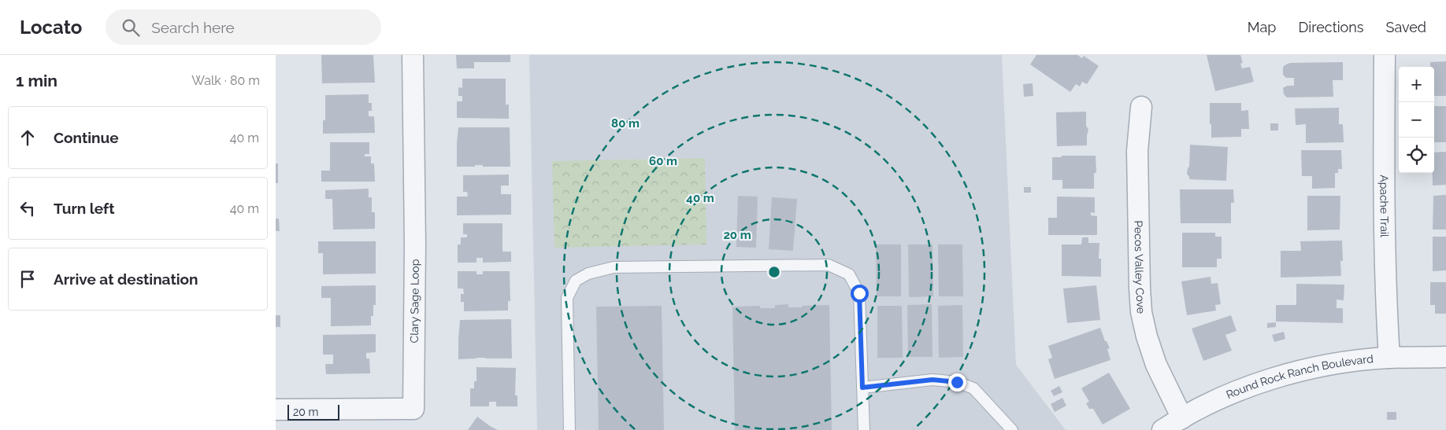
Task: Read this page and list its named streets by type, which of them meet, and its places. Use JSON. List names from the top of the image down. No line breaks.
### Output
{"streets":{"street":["Apache Trail","Pecos Valley Cove","Clary Sage Loop","Round Rock Ranch Boulevard"]},"crossings":[["Apache Trail","Round Rock Ranch Boulevard"],["Pecos Valley Cove","Round Rock Ranch Boulevard"]],"scale_bar":"20 m","page":{"header":"Locato","search":"Search here","nav":["Map","Directions","Saved"],"heading":["1 min","Walk · 80 m"],"map_buttons":["+","−"],"list":[["Continue","40 m"],["Turn left","40 m"],"Arrive at destination"],"scale":"20 m"},"rings":["80 m","60 m","40 m","20 m"]}
